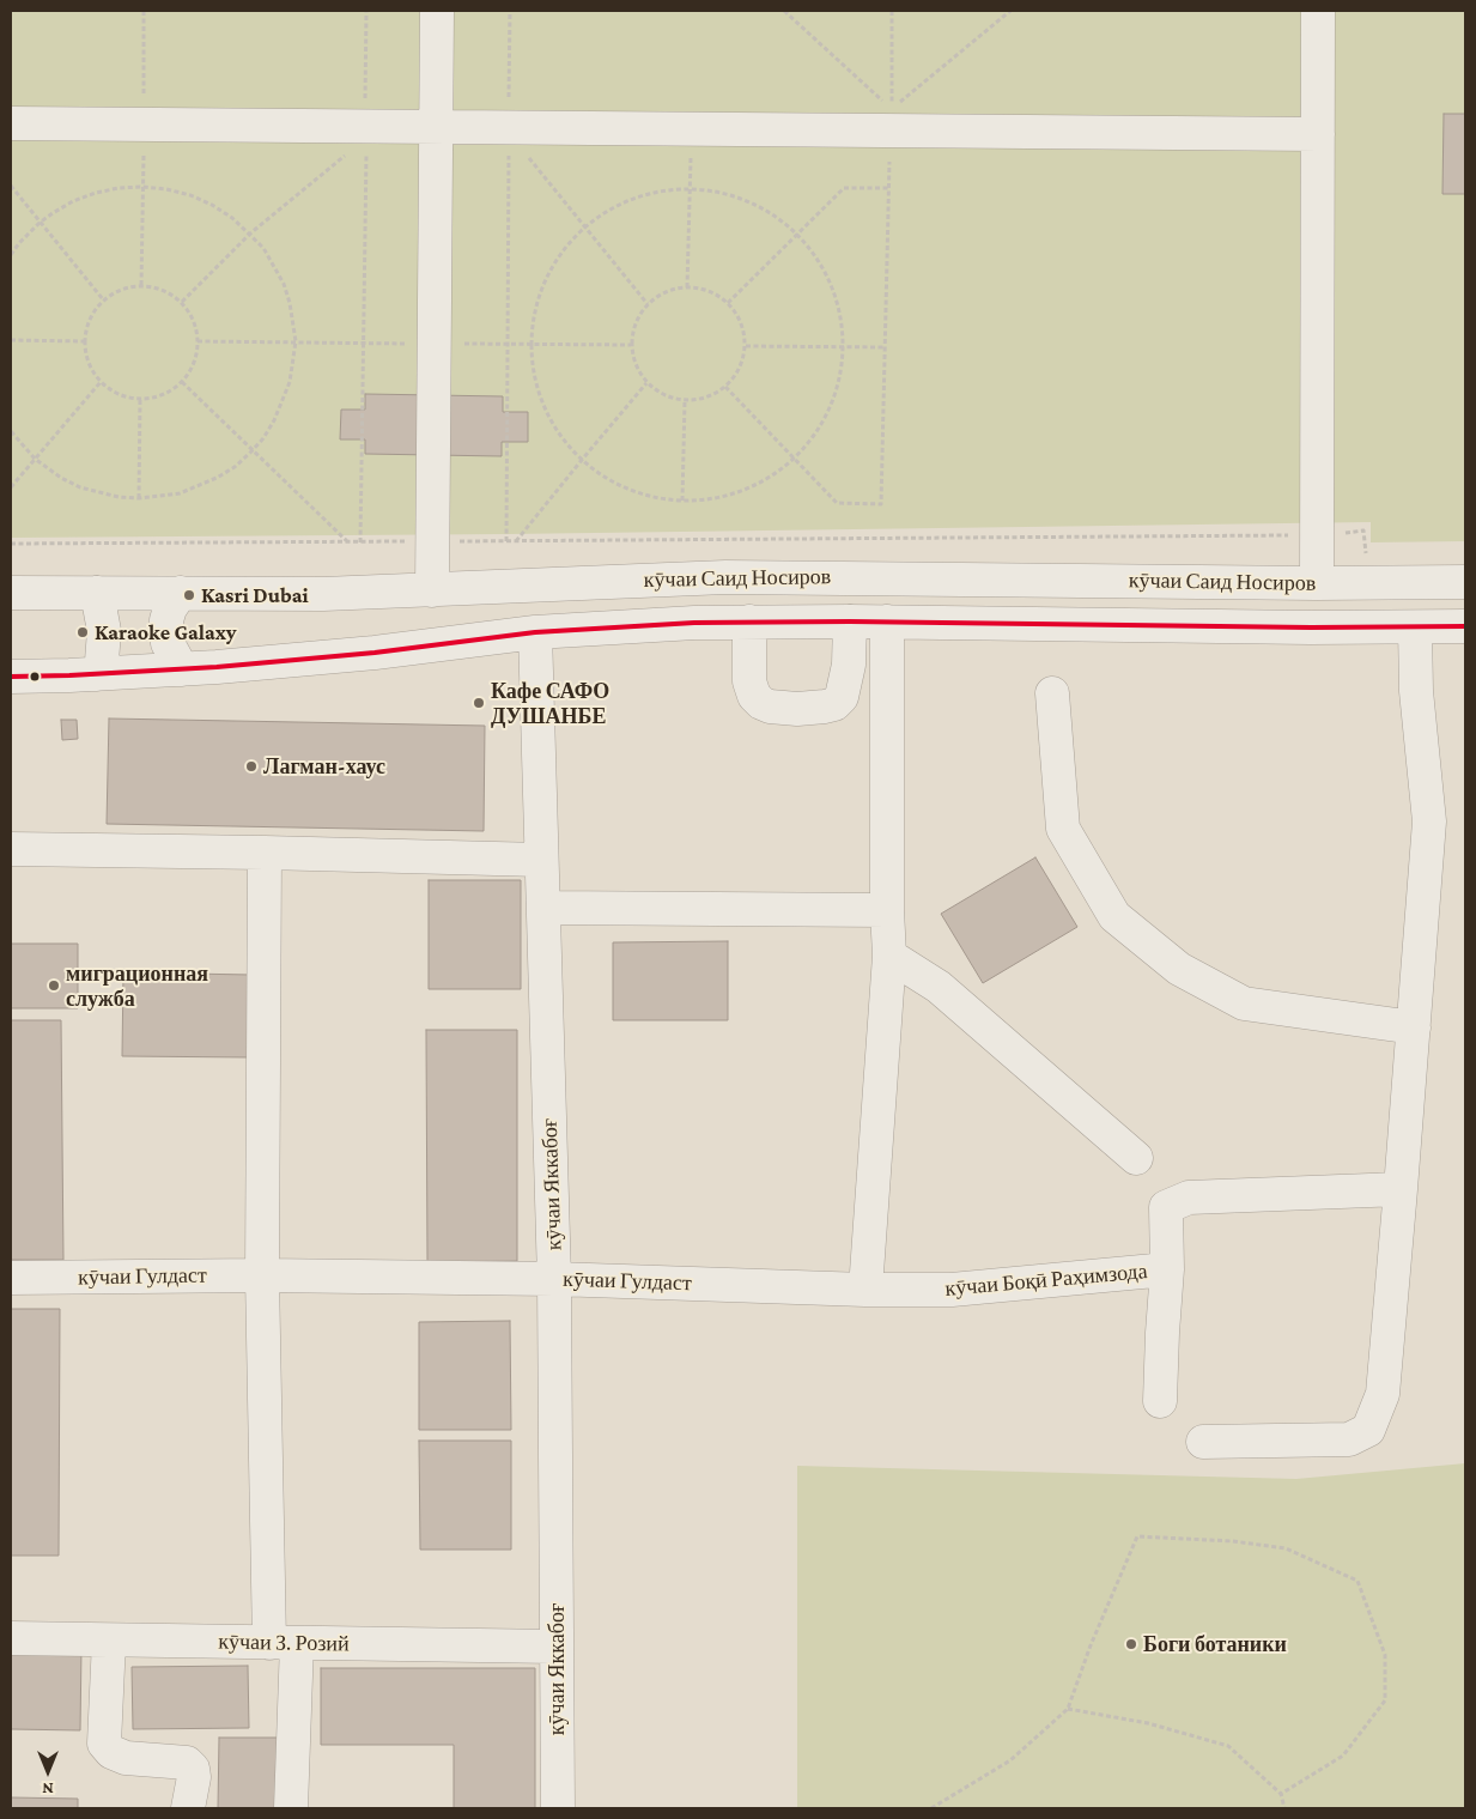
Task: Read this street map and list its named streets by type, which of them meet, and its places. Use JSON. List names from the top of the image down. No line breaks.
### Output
{"streets":{"street":["кӯчаи Саид Носиров","кӯчаи Яккабоғ","кӯчаи Гулдаст","кӯчаи Боқӣ Раҳимзода","кӯчаи З. Розий"]},"crossings":[["кӯчаи Саид Носиров","кӯчаи Яккабоғ"],["кӯчаи Яккабоғ","кӯчаи Гулдаст"],["кӯчаи Яккабоғ","кӯчаи З. Розий"],["кӯчаи Гулдаст","кӯчаи Боқӣ Раҳимзода"]],"places":["Kasri Dubai","Karaoke Galaxy","Кафе САФО ДУШАНБЕ","Лагман-хаус","миграционная служба","Боги ботаники"],"north":"bottom"}
